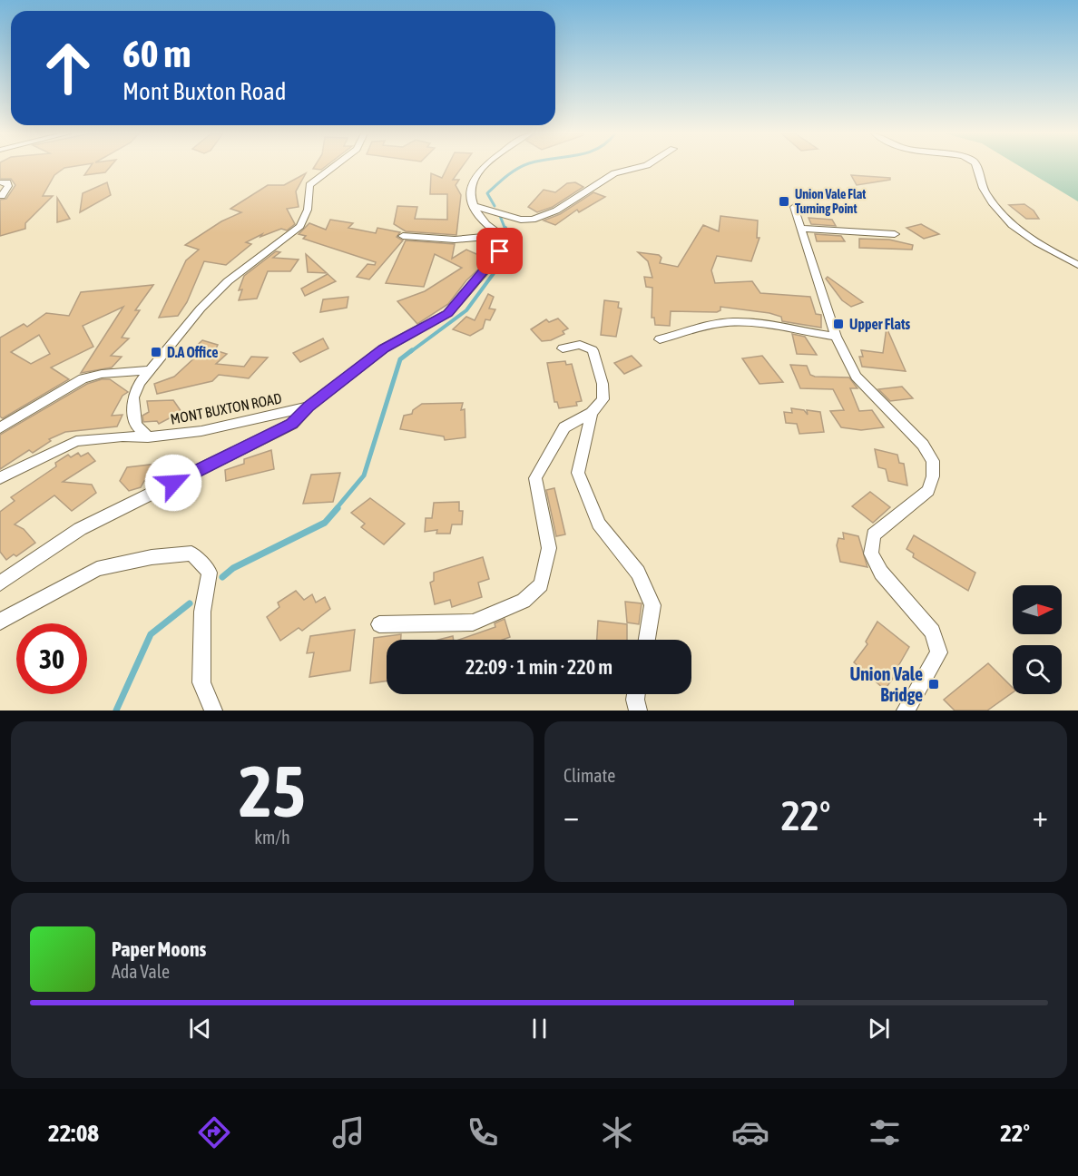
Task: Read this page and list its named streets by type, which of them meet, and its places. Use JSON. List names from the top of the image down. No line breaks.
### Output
{"streets":{"street":["MONT BUXTON ROAD"]},"places":{"transit":["Union Vale Flat Turning Point","Upper Flats","D.A Office","Union Vale Bridge"]},"north":"right","page":{"turn":["60 m","Mont Buxton Road"],"limit":"30","trip":"22:09 · 1 min · 220 m","tile":[["25","km/h"],"Climate"],"heat":["−","22°","+"],"song":["Paper Moons","Ada Vale"],"tabs":["22:08","22°"]}}
